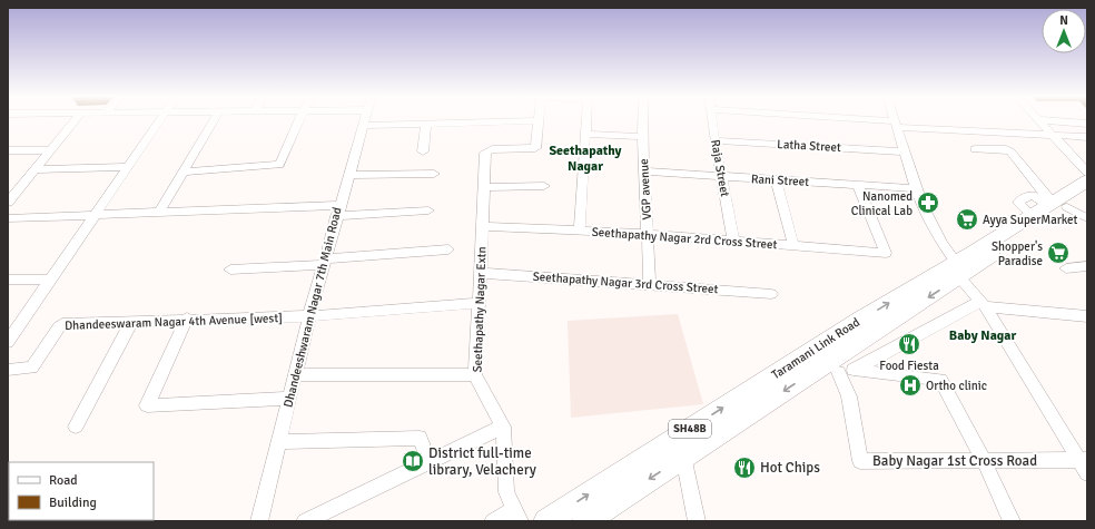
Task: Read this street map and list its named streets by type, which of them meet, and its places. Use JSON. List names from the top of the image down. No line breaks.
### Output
{"streets":{"main road":["Taramani Link Road","SH48B"],"street":["Latha Street","Raja Street","Rani Street","VGP avenue","Seethapathy Nagar 2rd Cross Street","Seethapathy Nagar 3rd Cross Street","Dhandeeshwaram Nagar 7th Main Road","Seethapathy Nagar Extn","Dhandeeswaram Nagar 4th Avenue [west]","Baby Nagar 1st Cross Road"]},"crossings":[["Latha Street","Raja Street"],["Raja Street","Rani Street"],["Raja Street","Seethapathy Nagar 2rd Cross Street"],["Rani Street","VGP avenue"],["Rani Street","Seethapathy Nagar 2rd Cross Street"],["VGP avenue","Seethapathy Nagar 2rd Cross Street"],["VGP avenue","Seethapathy Nagar 3rd Cross Street"],["Seethapathy Nagar 2rd Cross Street","Seethapathy Nagar Extn"],["Seethapathy Nagar 3rd Cross Street","Seethapathy Nagar Extn"],["Dhandeeshwaram Nagar 7th Main Road","Dhandeeswaram Nagar 4th Avenue [west]"],["Seethapathy Nagar Extn","Dhandeeswaram Nagar 4th Avenue [west]"],["Taramani Link Road","Baby Nagar 1st Cross Road"]],"districts":["Seethapathy Nagar","Baby Nagar"],"places":{"pharmacy":["Nanomed Clinical Lab"],"supermarket":["Ayya SuperMarket","Shopper's Paradise"],"restaurant":["Food Fiesta","Hot Chips"],"hospital":["Ortho clinic"],"library":["District full-time library, Velachery"]},"legend":["Road","Building"],"north":"top"}
